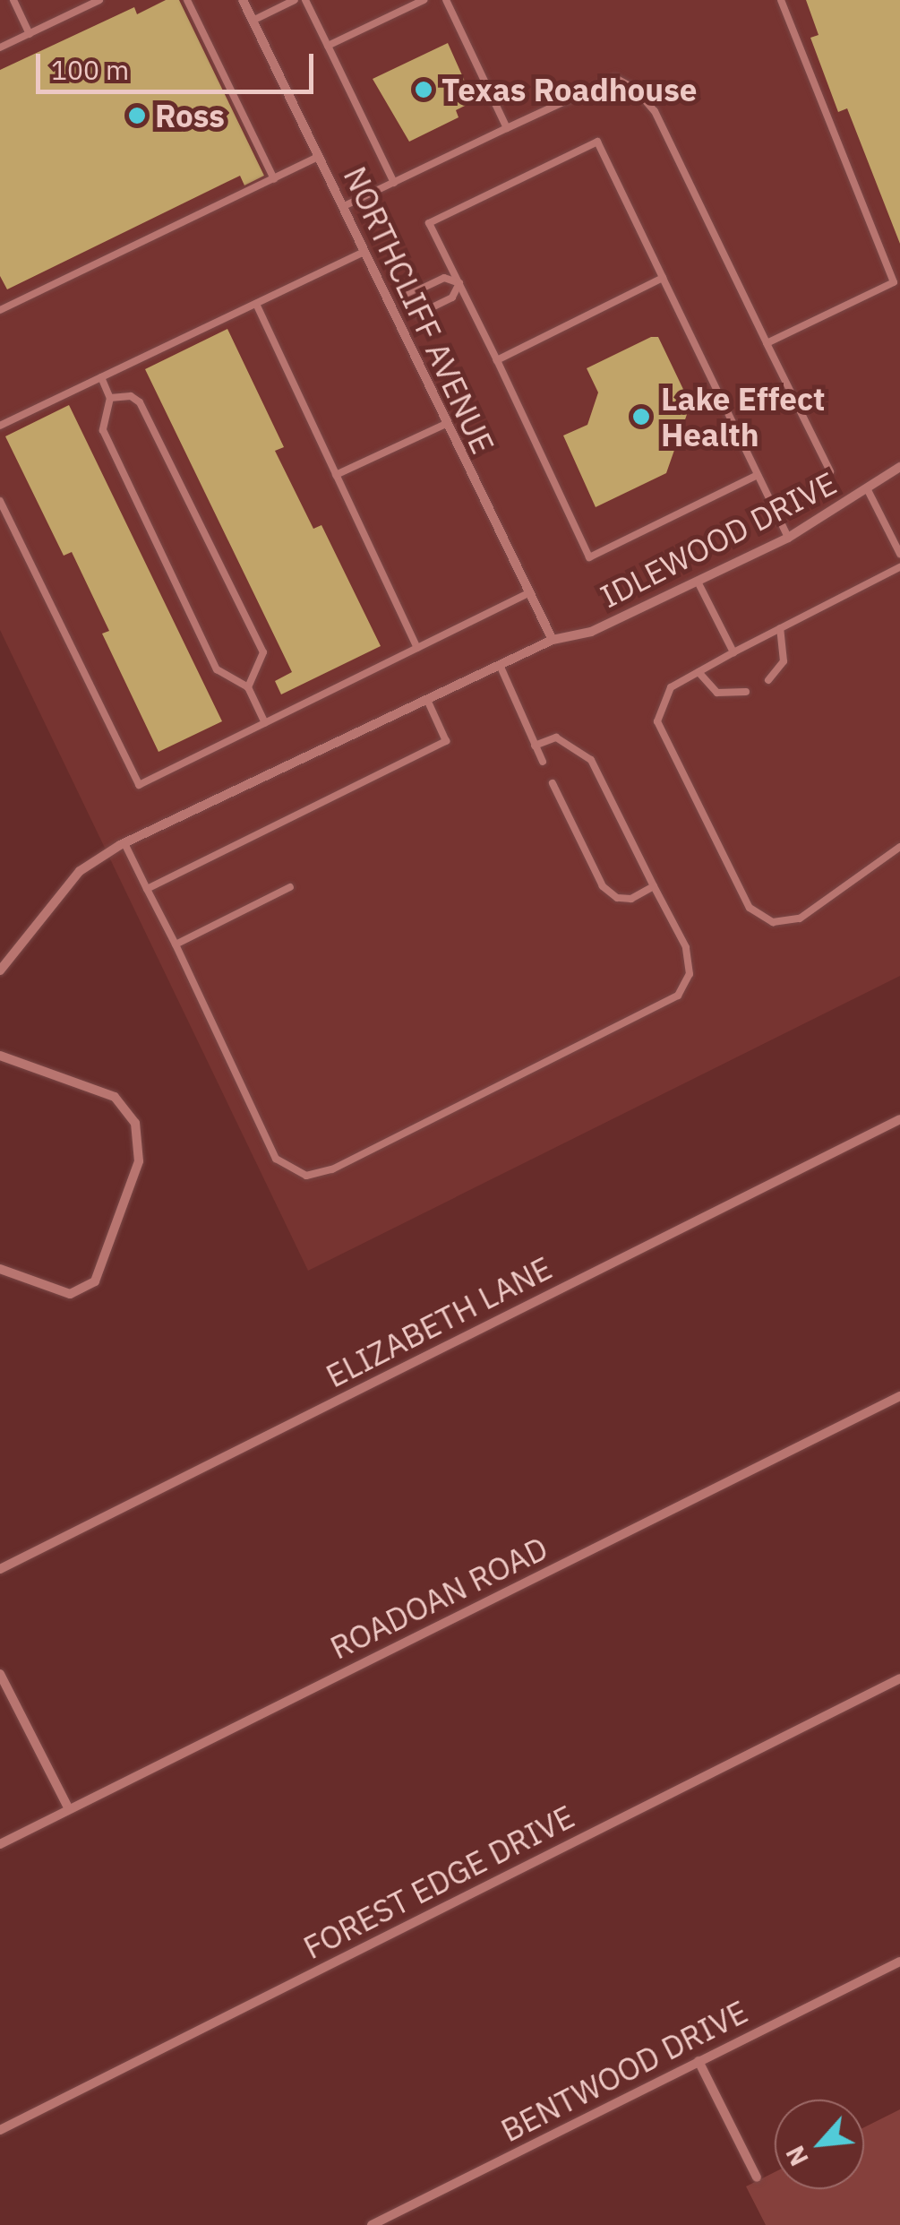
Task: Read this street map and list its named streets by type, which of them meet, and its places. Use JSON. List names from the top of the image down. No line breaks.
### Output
{"streets":{"street":["NORTHCLIFF AVENUE","IDLEWOOD DRIVE","ELIZABETH LANE","ROADOAN ROAD","FOREST EDGE DRIVE","BENTWOOD DRIVE"]},"crossings":[["NORTHCLIFF AVENUE","IDLEWOOD DRIVE"]],"places":["Texas Roadhouse","Ross","Lake Effect Health"],"scale_bar":"100 m","north":"bottom left"}
